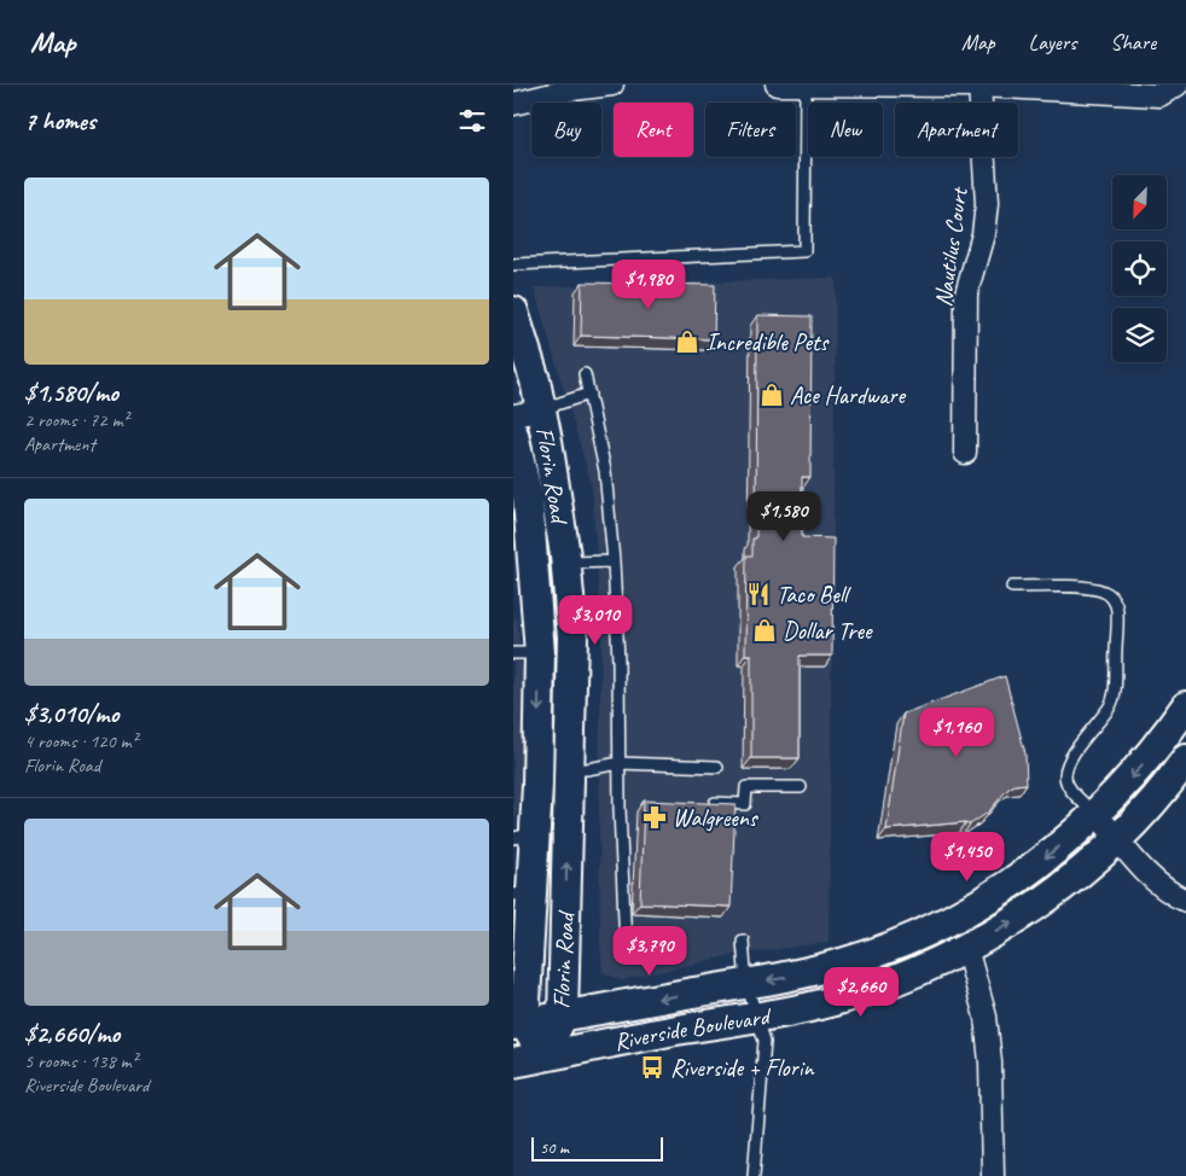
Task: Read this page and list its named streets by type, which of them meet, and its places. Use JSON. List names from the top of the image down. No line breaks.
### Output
{"streets":{"street":["Nautilus Court","Florin Road","Riverside Boulevard"]},"crossings":[["Florin Road","Riverside Boulevard"]],"places":{"shop":["Incredible Pets","Ace Hardware","Dollar Tree"],"restaurant":["Taco Bell"],"pharmacy":["Walgreens"],"bus stop":["Riverside + Florin"]},"scale_bar":"50 m","north":"bottom left","page":{"header":"Map","nav":["Map","Layers","Share"],"heading":"7 homes","chip":["Buy","Rent","Filters","New","Apartment"],"list":[{"name":"$1,580/mo","note":"2 rooms · 72 m² · Apartment"},{"name":"$3,010/mo","note":"4 rooms · 120 m² · Florin Road"},{"name":"$2,660/mo","note":"5 rooms · 138 m² · Riverside Boulevard"}],"price":["$1,980","$1,580","$3,010","$1,160","$1,450","$3,790","$2,660"],"scale":"50 m"}}
